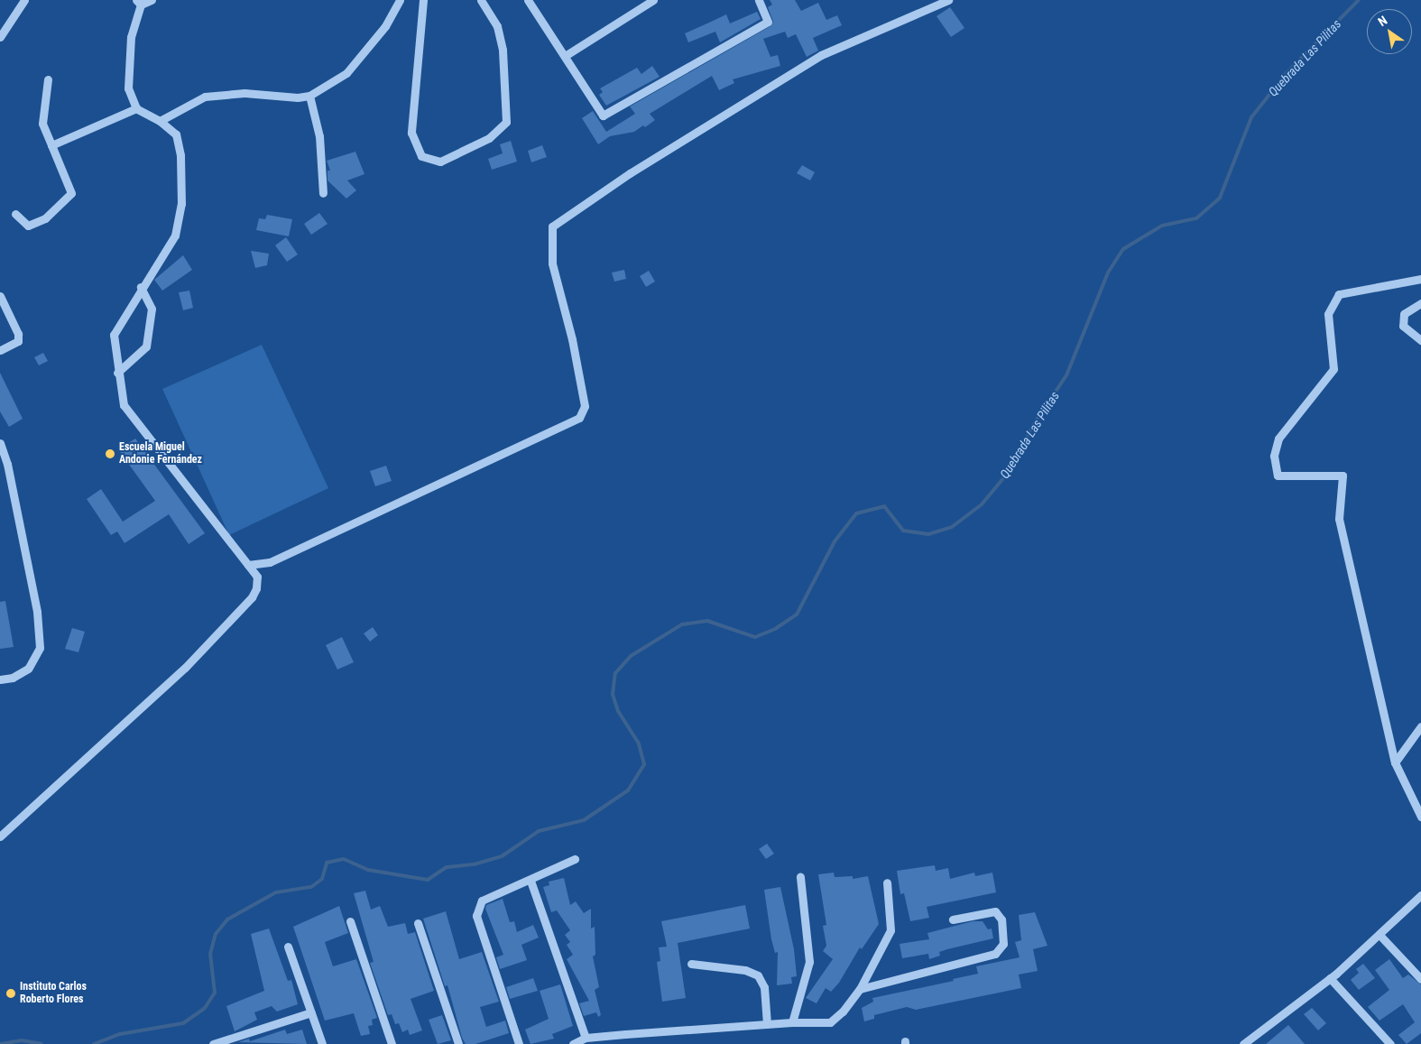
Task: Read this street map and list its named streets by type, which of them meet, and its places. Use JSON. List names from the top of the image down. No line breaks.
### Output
{"water":["Quebrada Las Pilitas"],"places":["Escuela Miguel Andonie Fernández","Instituto Carlos Roberto Flores"],"north":"top left"}
